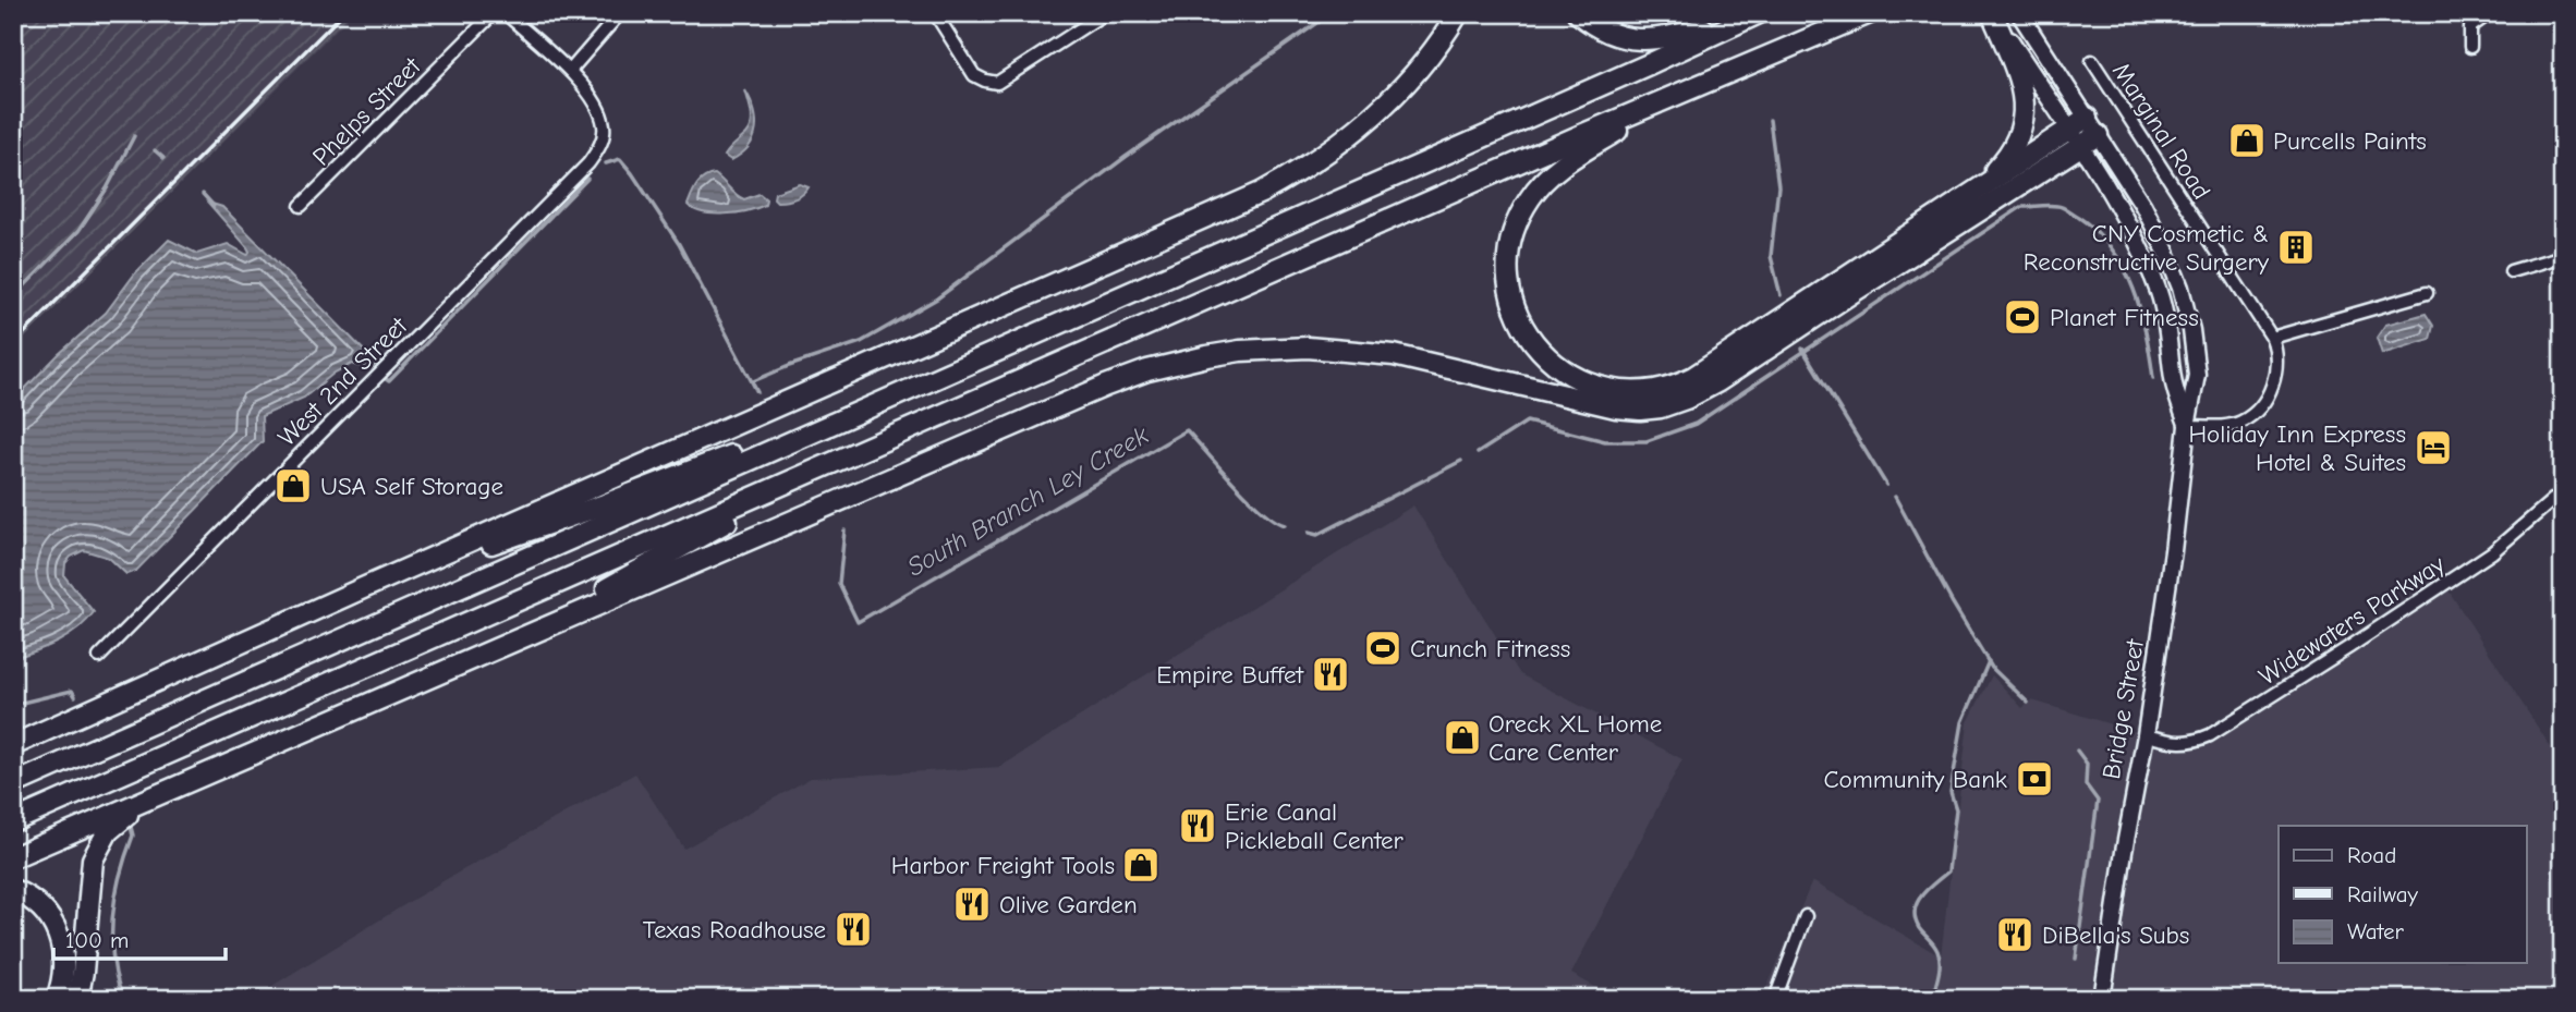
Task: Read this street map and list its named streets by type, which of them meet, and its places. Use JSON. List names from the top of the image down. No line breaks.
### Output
{"streets":{"main road":["Bridge Street"],"street":["Phelps Street","Marginal Road","West 2nd Street","Widewaters Parkway"]},"crossings":[["Widewaters Parkway","Bridge Street"]],"water":["South Branch Ley Creek"],"places":{"shop":["Purcells Paints","USA Self Storage","Oreck XL Home Care Center","Harbor Freight Tools"],"building":["CNY Cosmetic & Reconstructive Surgery"],"sports":["Planet Fitness","Crunch Fitness"],"hotel":["Holiday Inn Express Hotel & Suites"],"restaurant":["Empire Buffet","Erie Canal Pickleball Center","Olive Garden","Texas Roadhouse","DiBella's Subs"],"bank":["Community Bank"]},"legend":["Road","Railway","Water"],"scale_bar":"100 m"}
